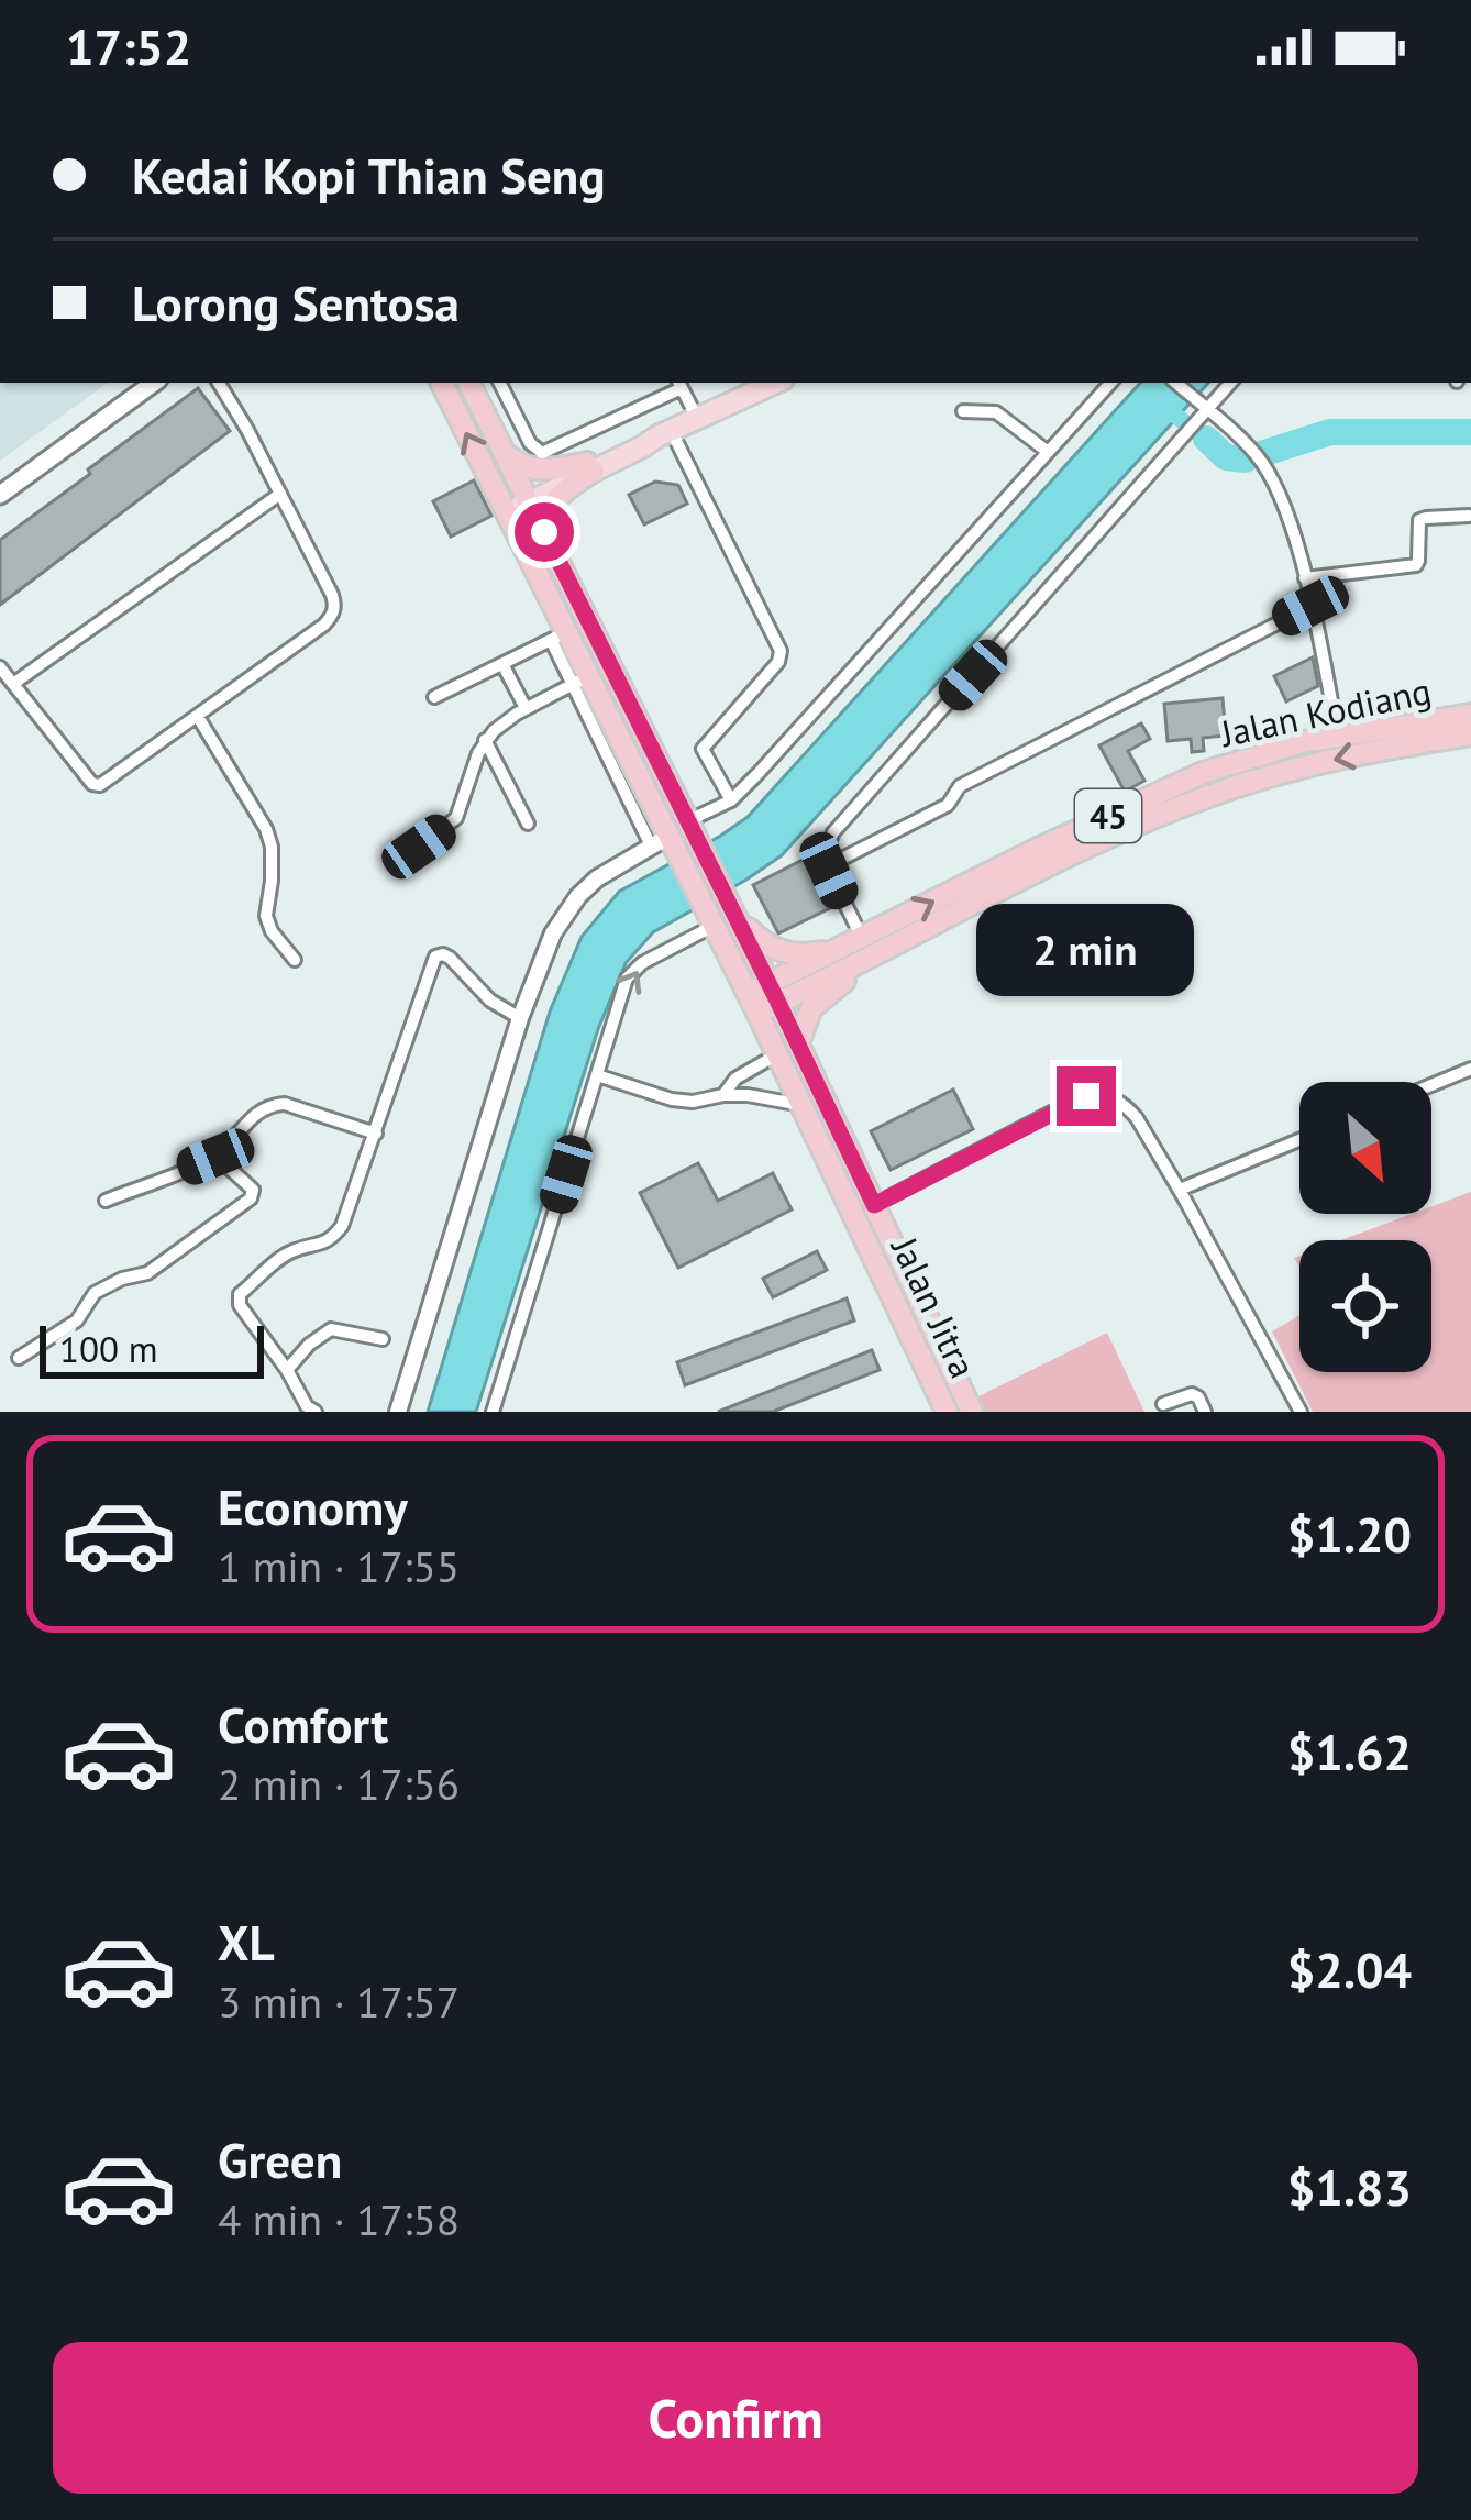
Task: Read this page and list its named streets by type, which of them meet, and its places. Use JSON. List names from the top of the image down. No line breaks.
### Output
{"streets":{"highway":["Jalan Kodiang","45","Jalan Jitra"]},"crossings":[["Jalan Kodiang","Jalan Jitra"]],"scale_bar":"100 m","north":"bottom right","page":{"status":"17:52","banner":["Kedai Kopi Thian Seng","Lorong Sentosa"],"bubble":"2 min","scale":"100 m","list":[{"name":"Economy","note":"1 min · 17:55","value":"$1.20"},{"name":"Comfort","note":"2 min · 17:56","value":"$1.62"},{"name":"XL","note":"3 min · 17:57","value":"$2.04"},{"name":"Green","note":"4 min · 17:58","value":"$1.83"}],"buttons":"Confirm"}}
